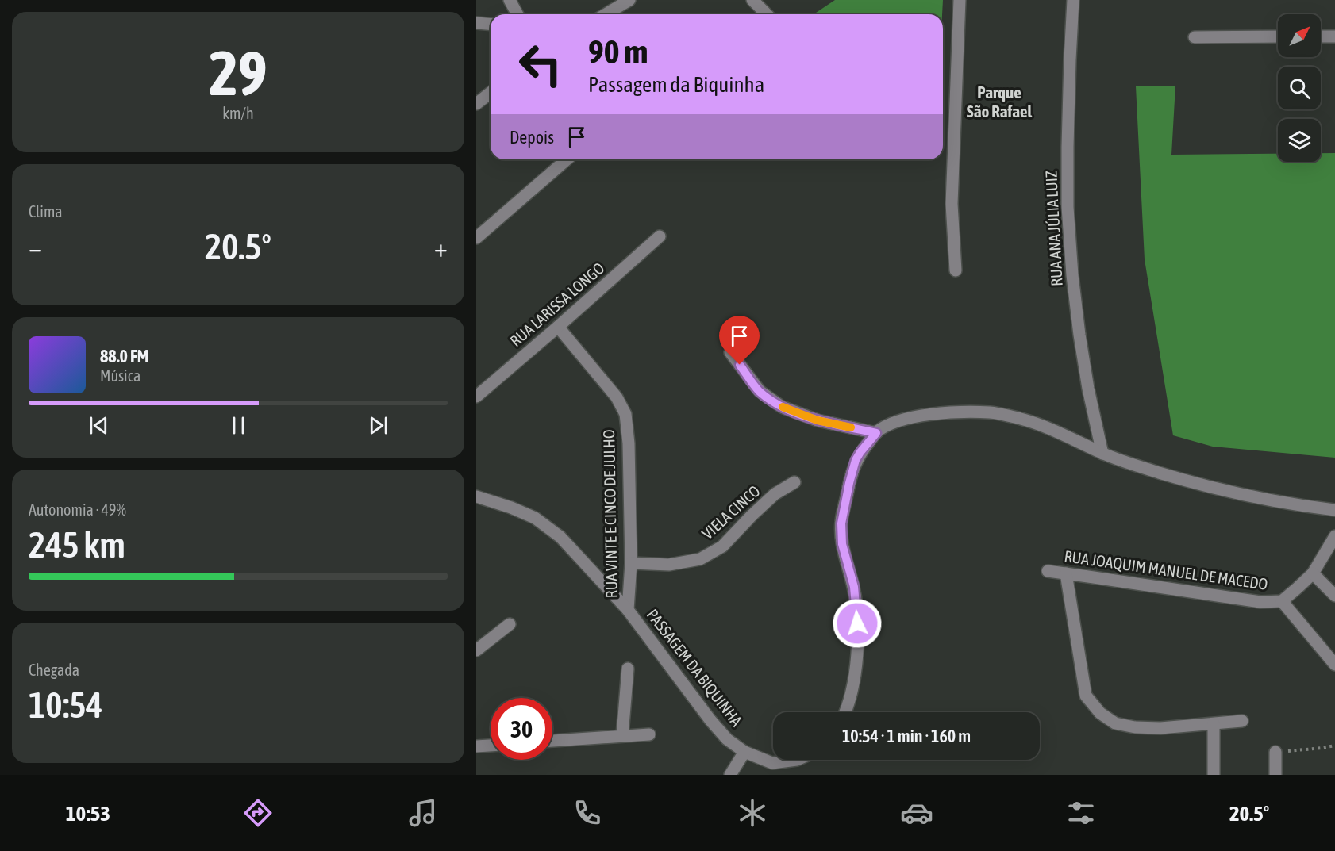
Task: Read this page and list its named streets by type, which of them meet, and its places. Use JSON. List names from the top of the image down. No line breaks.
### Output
{"streets":{"street":["RUA ANA JÚLIA LUIZ","RUA LARISSA LONGO","VIELA CINCO","RUA VINTE E CINCO DE JULHO","RUA JOAQUIM MANUEL DE MACEDO","PASSAGEM DA BIQUINHA"]},"crossings":[["RUA LARISSA LONGO","RUA VINTE E CINCO DE JULHO"],["VIELA CINCO","RUA VINTE E CINCO DE JULHO"],["RUA VINTE E CINCO DE JULHO","PASSAGEM DA BIQUINHA"]],"districts":["Parque São Rafael"],"north":"top right","page":{"tile":[["29","km/h"],"Clima",["Autonomia · 49%","245 km"],["Chegada","10:54"]],"turn":["90 m","Passagem da Biquinha"],"then":"Depois","heat":["−","20.5°","+"],"song":["88.0 FM","Música"],"limit":"30","trip":"10:54 · 1 min · 160 m","tabs":["10:53","20.5°"]}}
